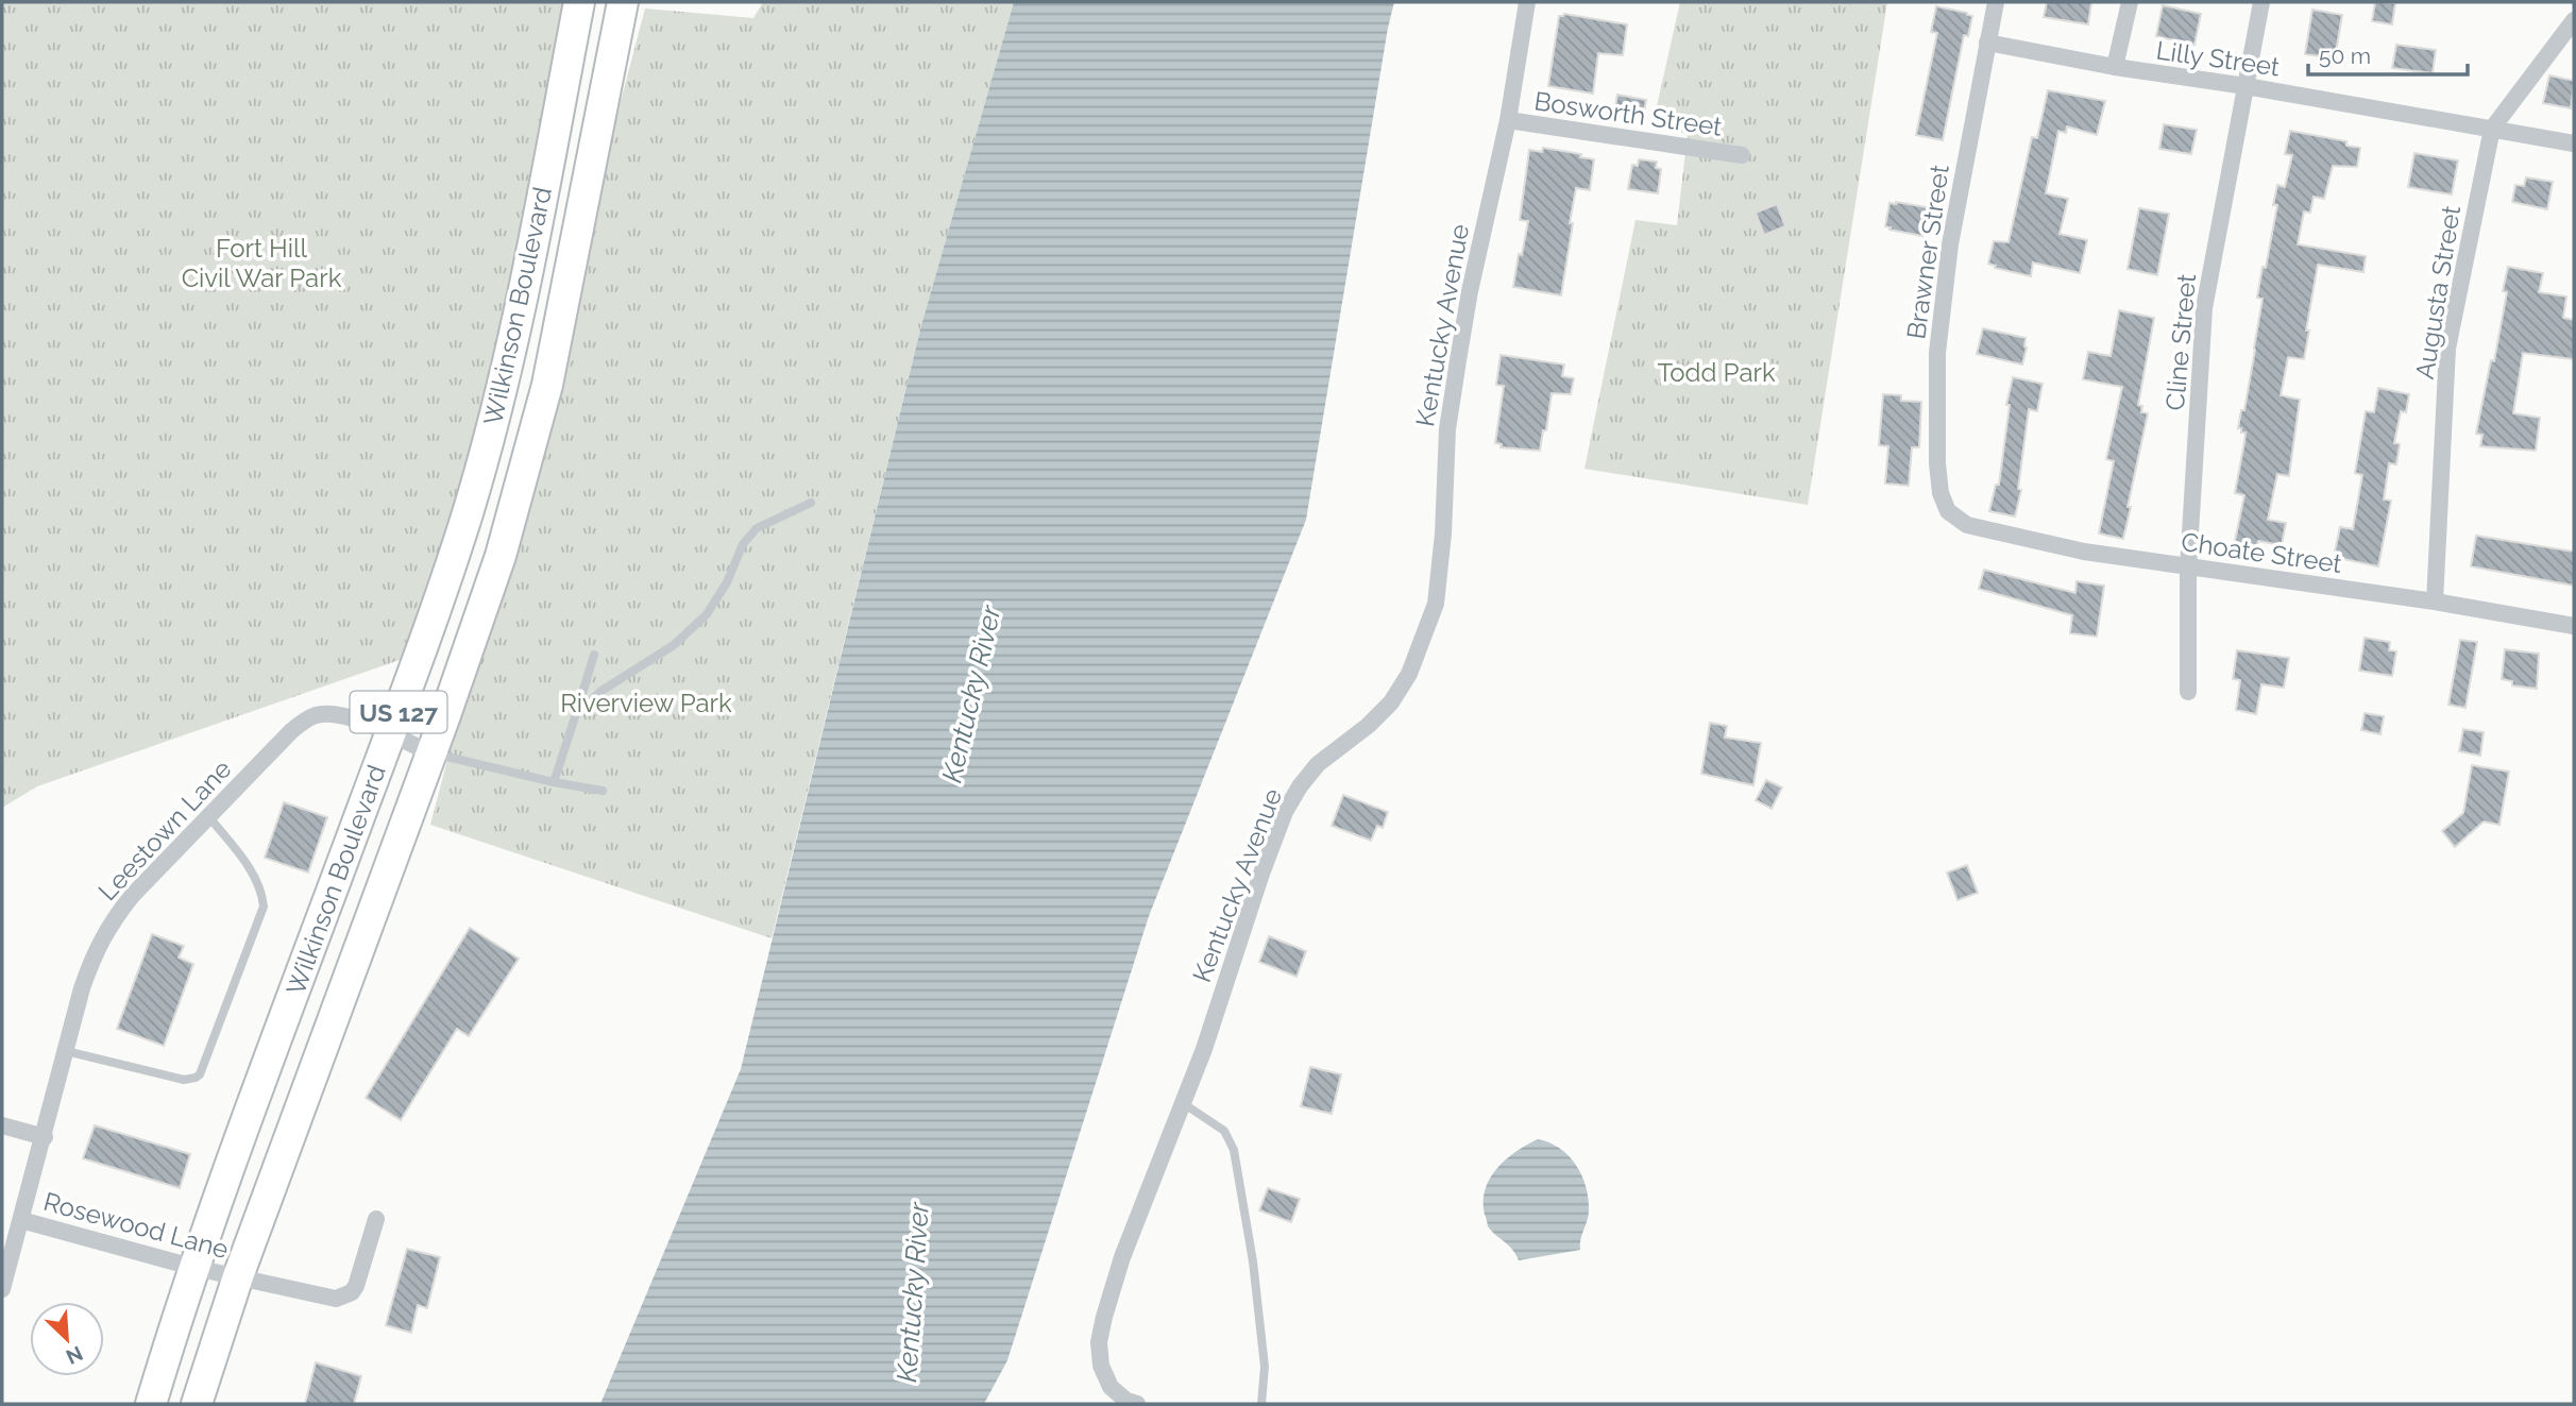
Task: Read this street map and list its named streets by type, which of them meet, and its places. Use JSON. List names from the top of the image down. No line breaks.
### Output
{"streets":{"highway":["Wilkinson Boulevard","US 127"],"street":["Lilly Street","Bosworth Street","Brawner Street","Augusta Street","Kentucky Avenue","Cline Street","Choate Street","Leestown Lane","Rosewood Lane"]},"crossings":[["Lilly Street","Brawner Street"],["Lilly Street","Augusta Street"],["Lilly Street","Cline Street"],["Bosworth Street","Kentucky Avenue"],["Brawner Street","Choate Street"],["Augusta Street","Choate Street"],["Wilkinson Boulevard","Leestown Lane"],["Wilkinson Boulevard","Rosewood Lane"],["Cline Street","Choate Street"],["Leestown Lane","Rosewood Lane"]],"water":["Kentucky River"],"parks":["Fort Hill Civil War Park","Todd Park","Riverview Park"],"scale_bar":"50 m","north":"bottom right"}
